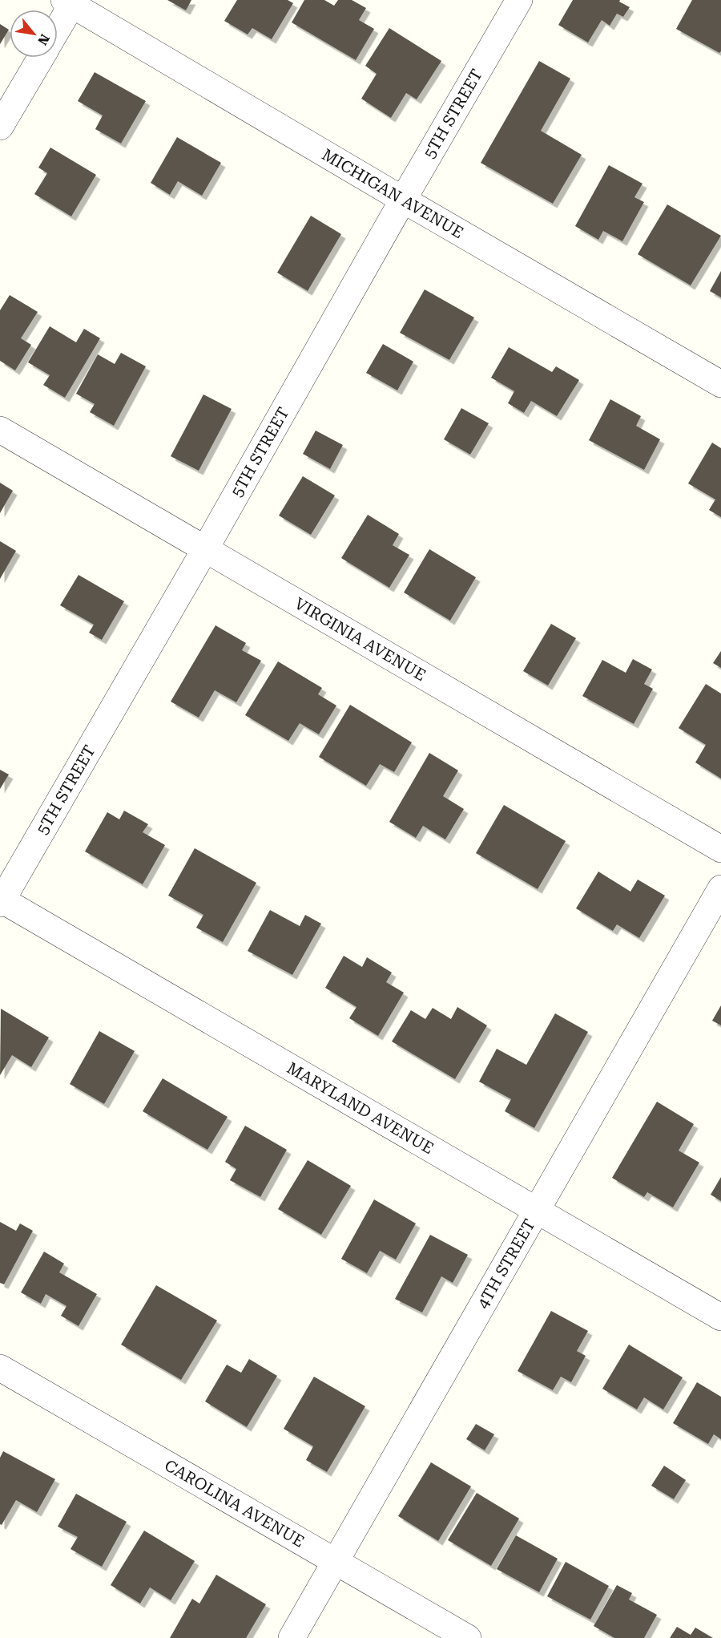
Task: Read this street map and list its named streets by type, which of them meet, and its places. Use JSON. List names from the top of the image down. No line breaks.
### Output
{"streets":{"street":["5TH STREET","MICHIGAN AVENUE","VIRGINIA AVENUE","MARYLAND AVENUE","4TH STREET","CAROLINA AVENUE"]},"crossings":[["5TH STREET","MICHIGAN AVENUE"],["5TH STREET","VIRGINIA AVENUE"],["5TH STREET","MARYLAND AVENUE"],["MARYLAND AVENUE","4TH STREET"],["4TH STREET","CAROLINA AVENUE"]],"north":"bottom right"}
